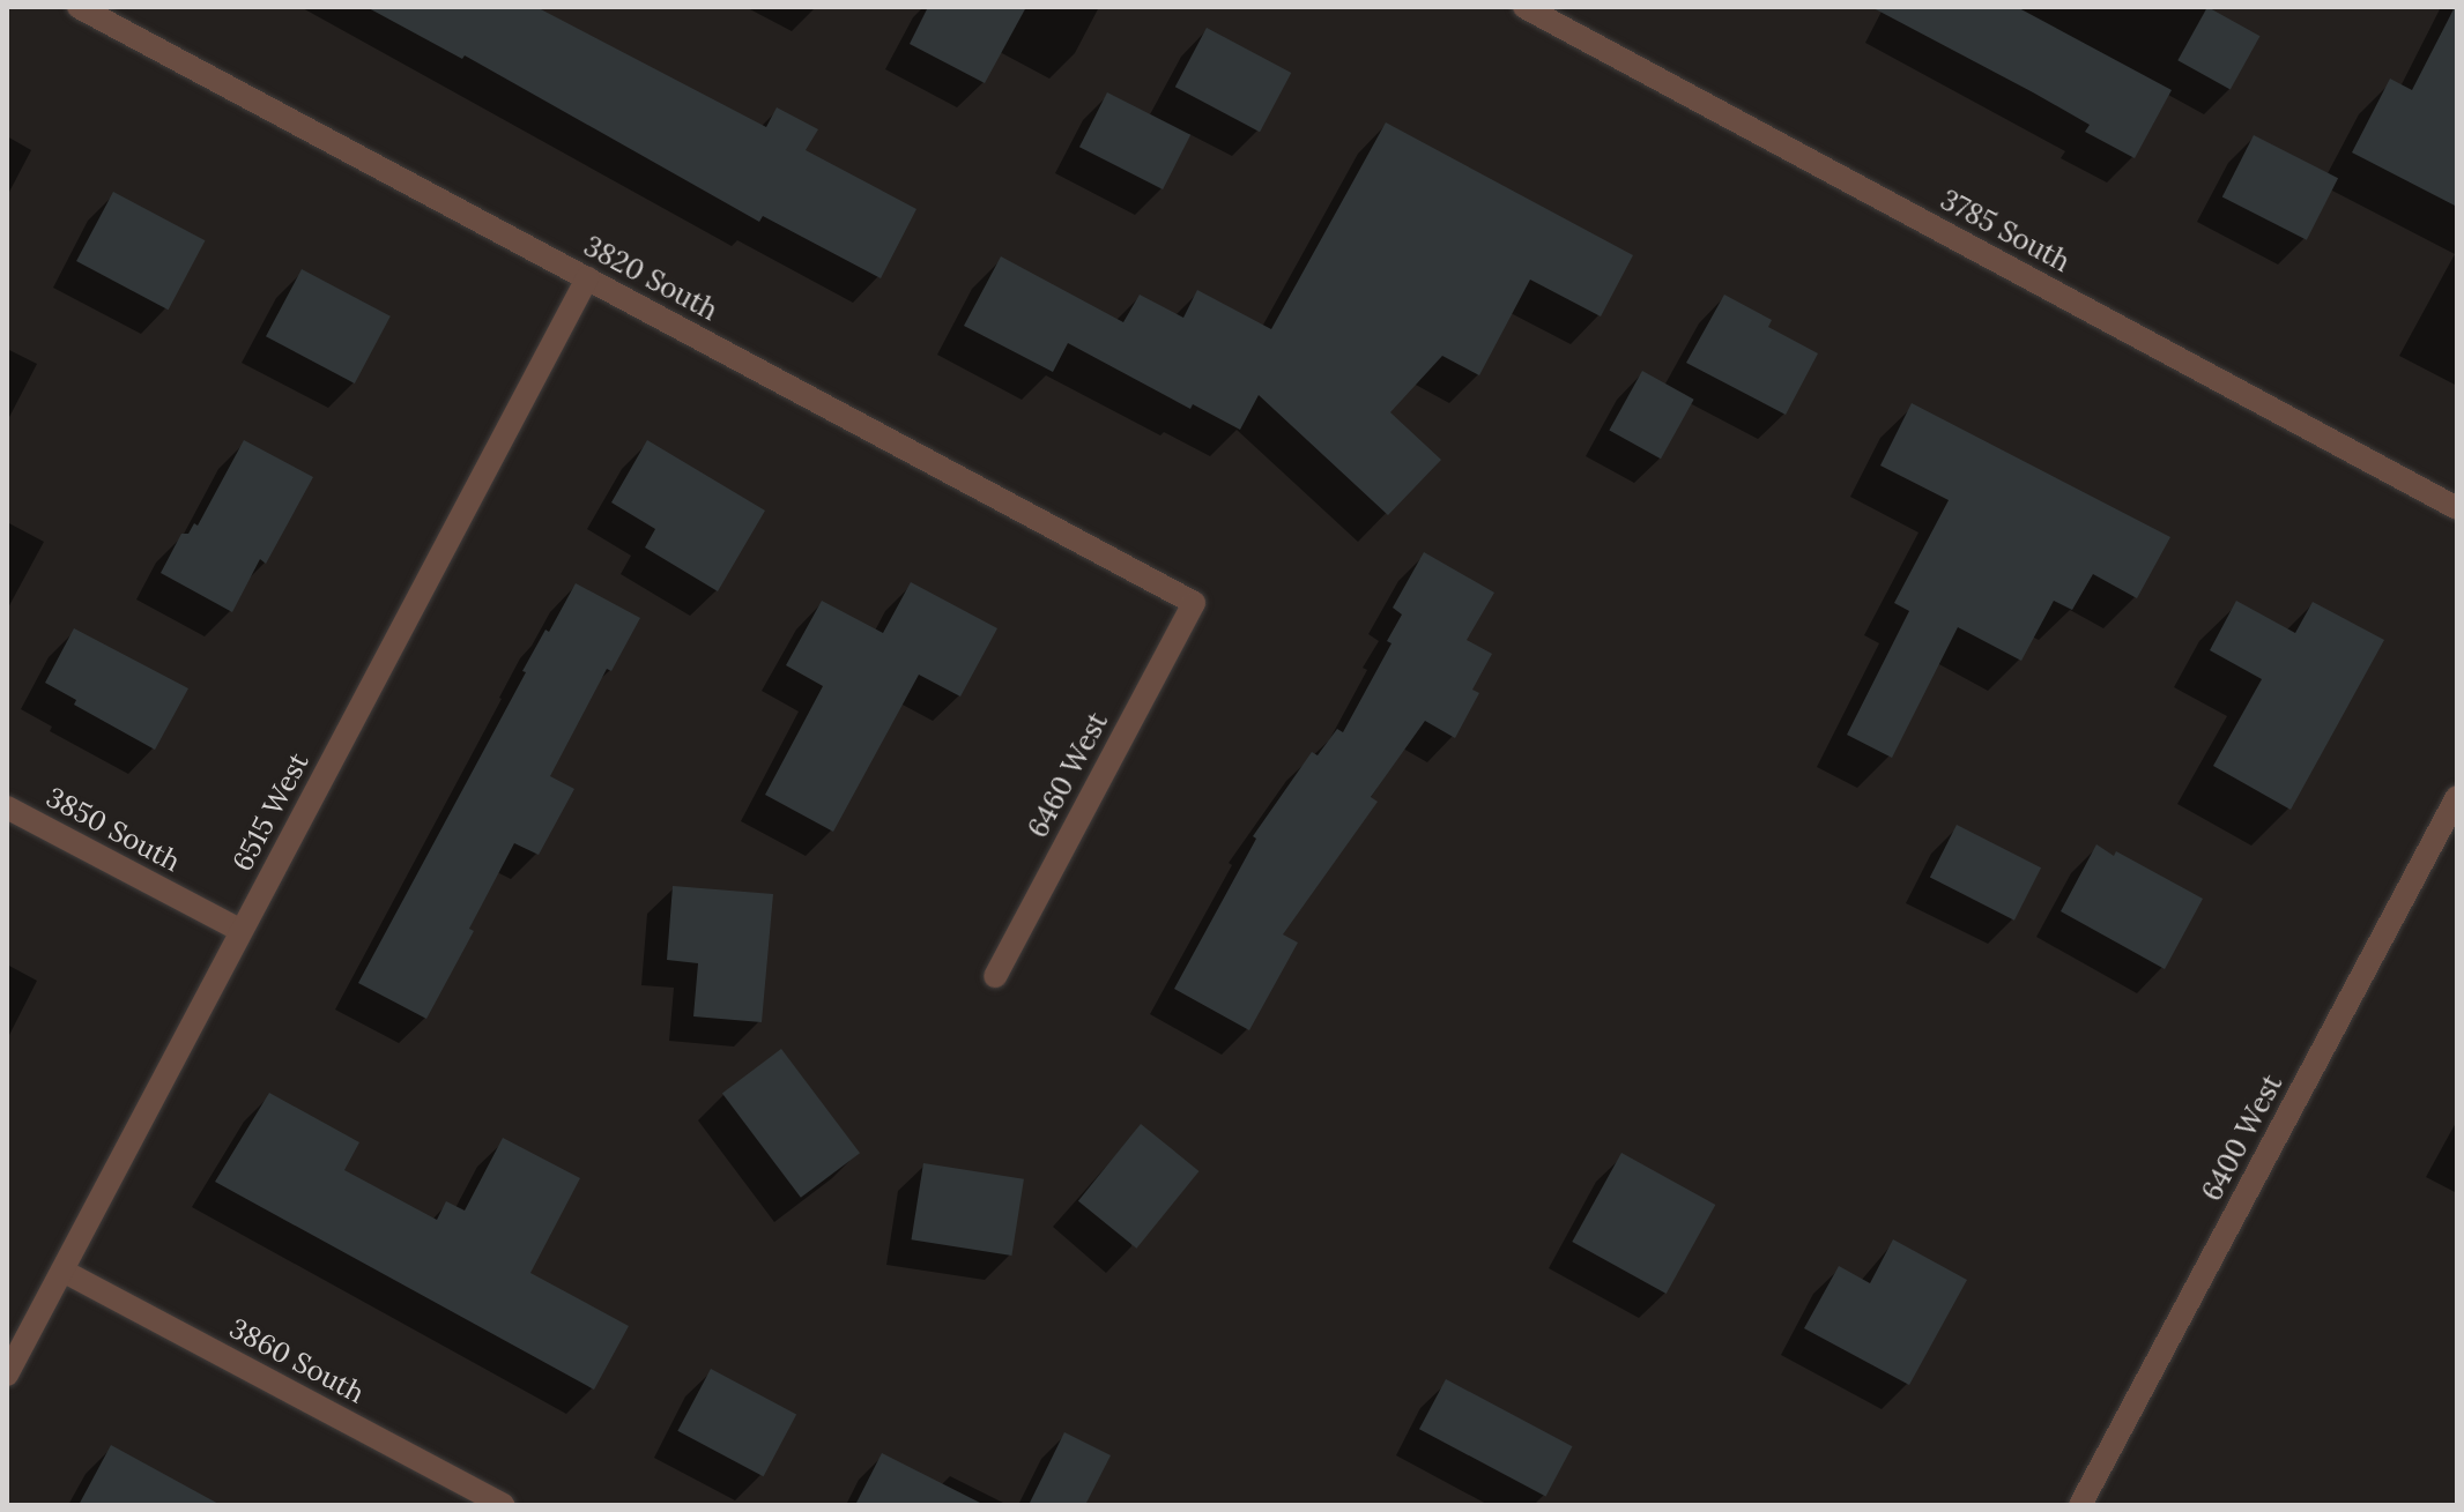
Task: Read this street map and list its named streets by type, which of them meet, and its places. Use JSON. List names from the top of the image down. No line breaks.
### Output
{"streets":{"street":["3785 South","3820 South","6460 West","6515 West","3850 South","6400 West","3860 South"]},"crossings":[["3820 South","6460 West"],["3820 South","6515 West"],["6515 West","3850 South"],["6515 West","3860 South"]]}
